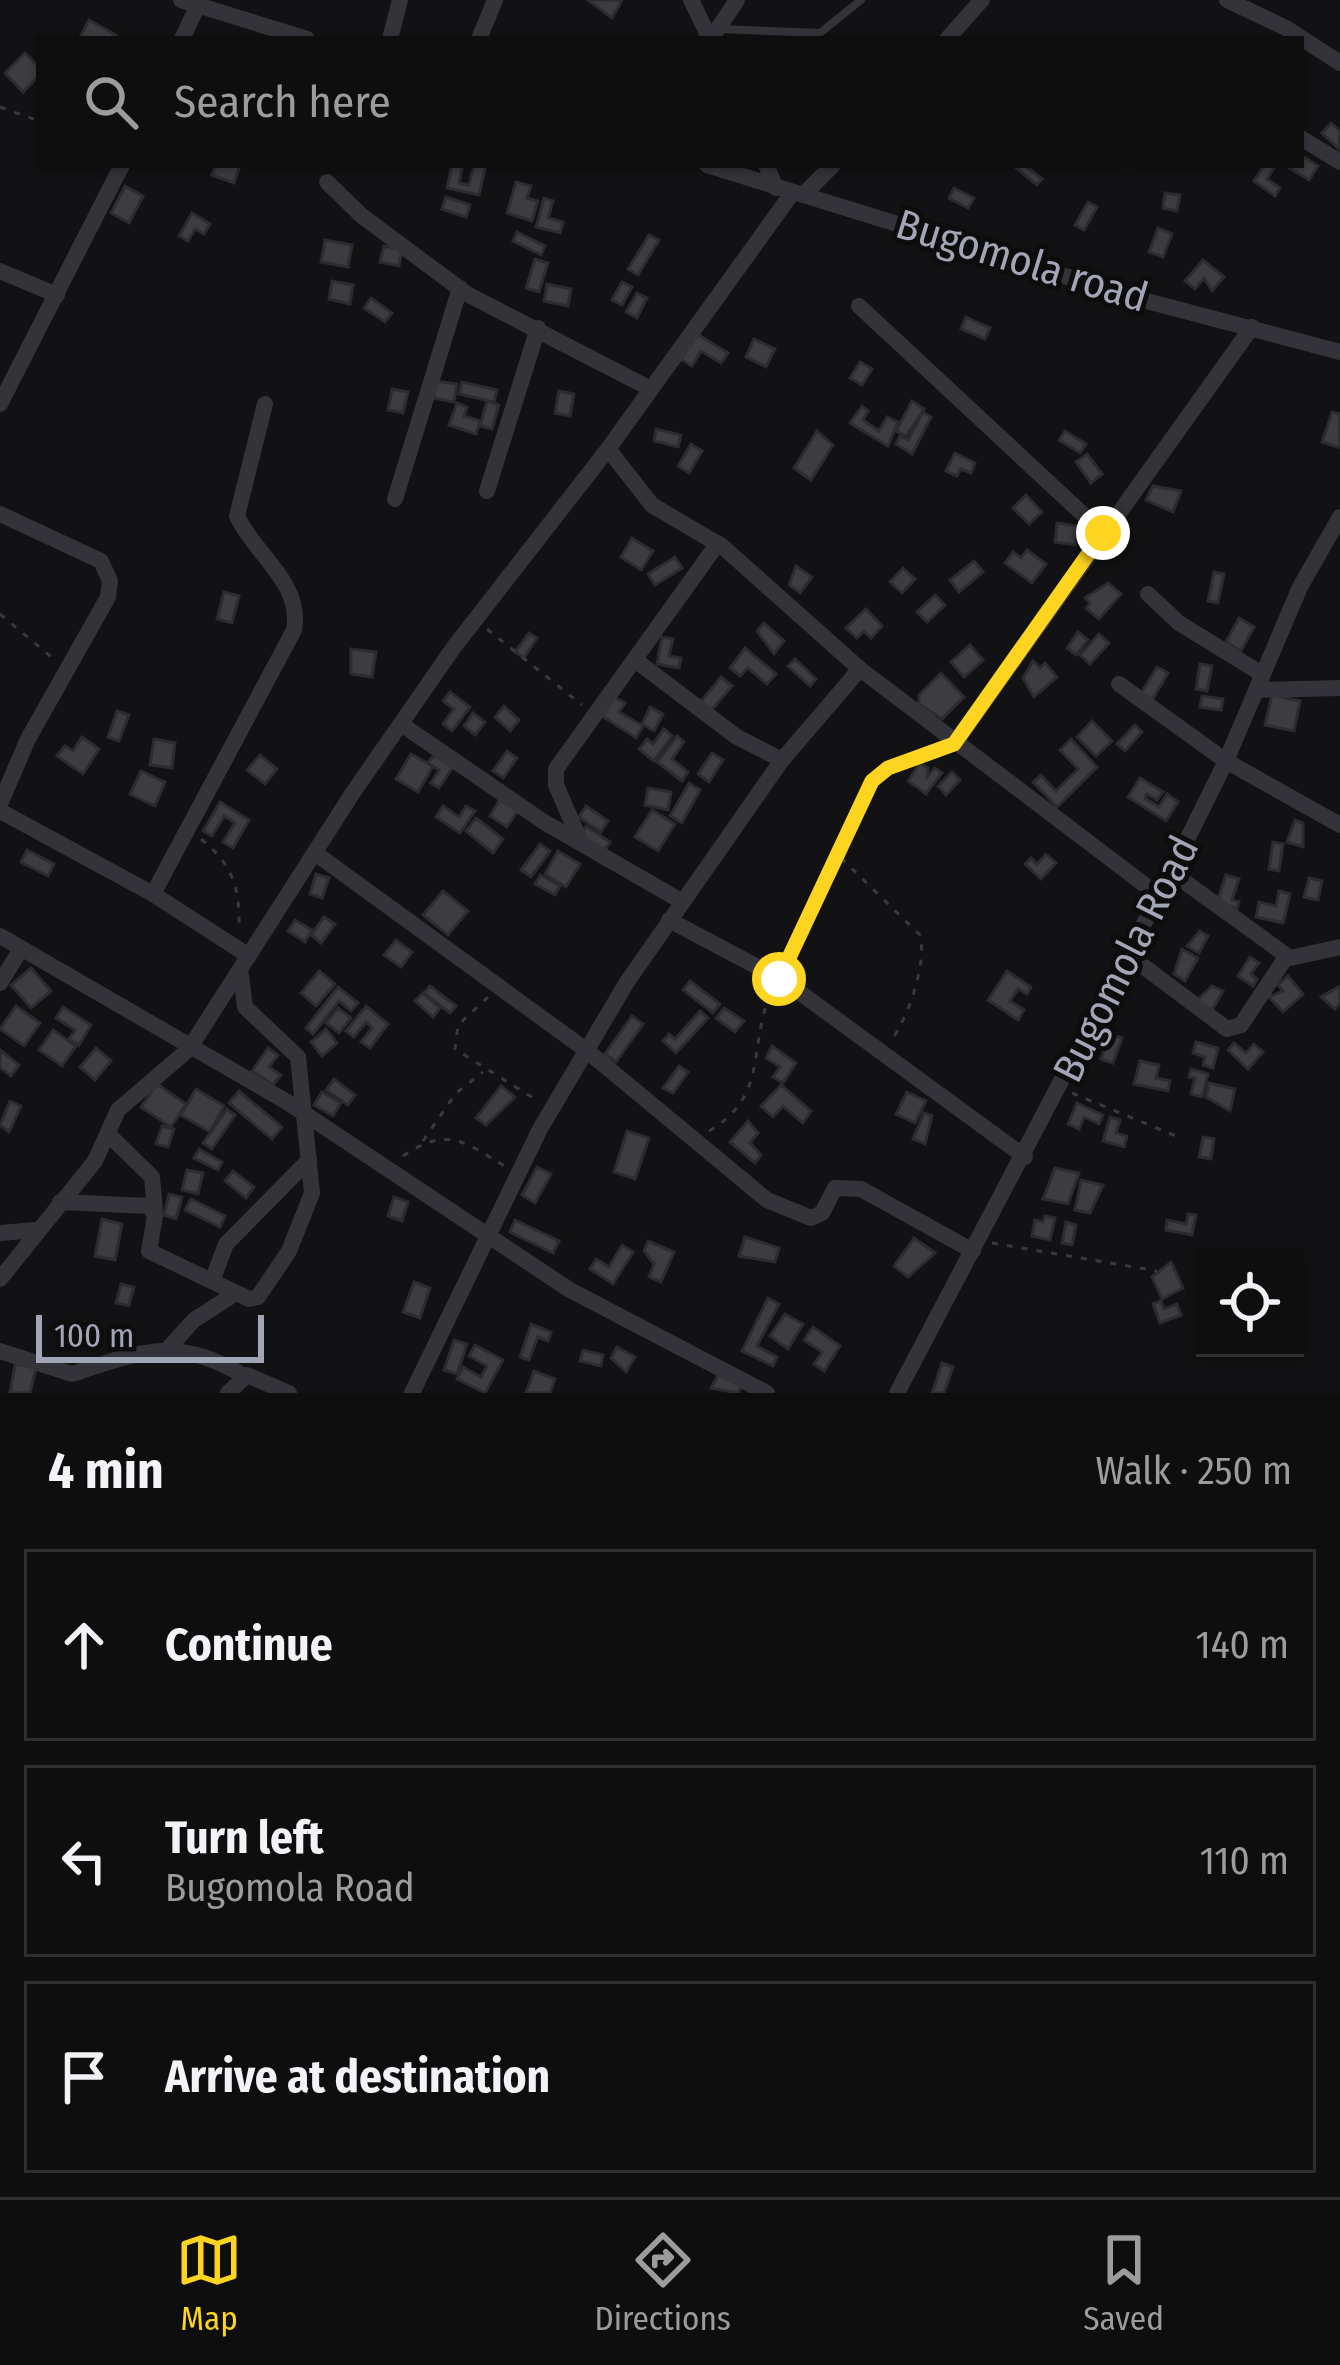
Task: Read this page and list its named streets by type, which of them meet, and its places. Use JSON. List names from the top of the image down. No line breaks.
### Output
{"streets":{"street":["Bugomola road","Bugomola Road"]},"scale_bar":"100 m","page":{"search":"Search here","scale":"100 m","heading":["4 min","Walk · 250 m"],"list":[["Continue","140 m"],["Turn left","Bugomola Road","110 m"],"Arrive at destination"],"nav":["Map","Directions","Saved"]}}
